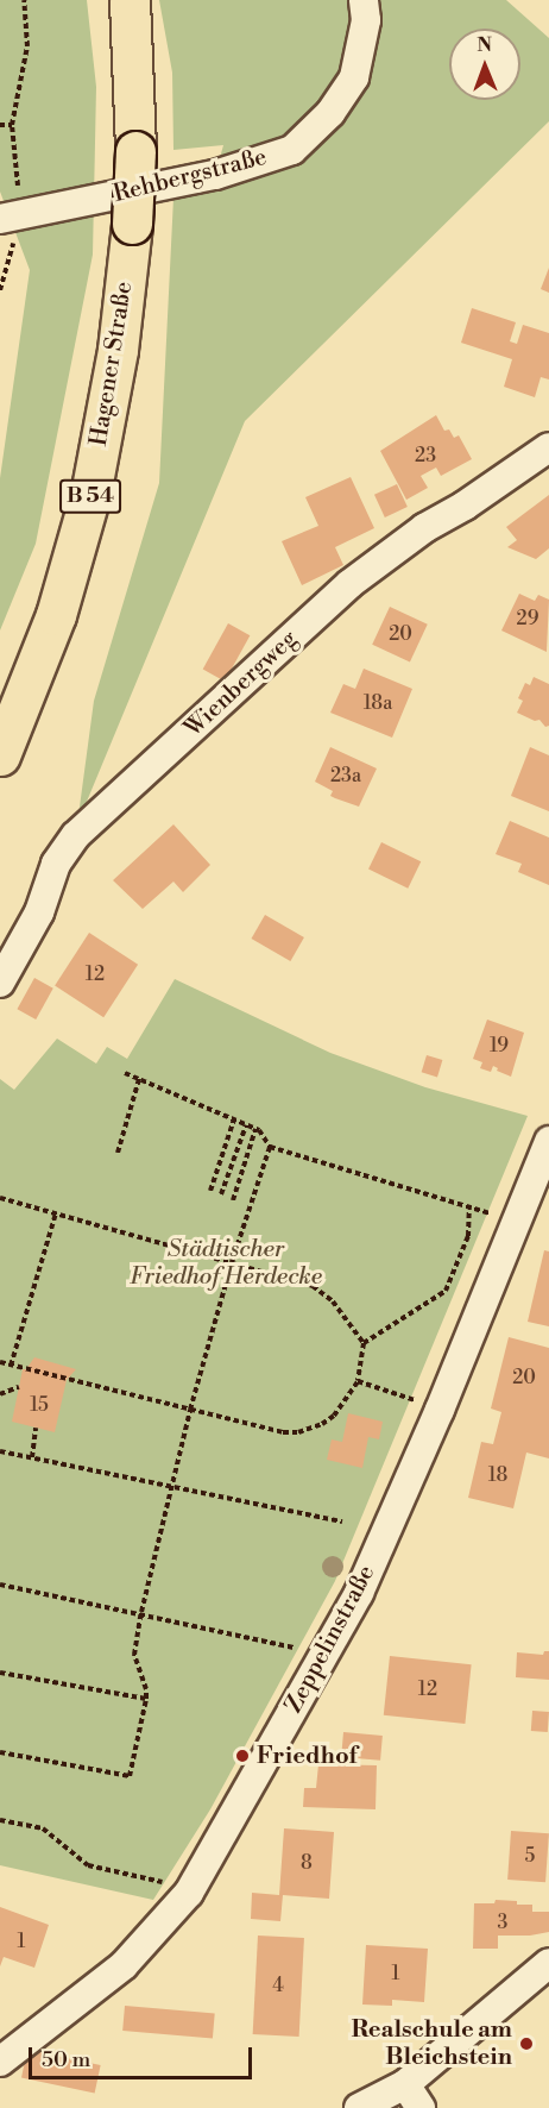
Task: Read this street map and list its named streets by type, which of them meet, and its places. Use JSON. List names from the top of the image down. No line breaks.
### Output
{"streets":{"main road":["Hagener Straße","B 54"],"street":["Rehbergstraße","Wienbergweg","Zeppelinstraße"]},"parks":["Städtischer Friedhof Herdecke"],"places":["Friedhof","Realschule am Bleichstein"],"house_numbers":["23","29","20","18a","23a","12","19","20","15","18","12","5","8","3","1","1","4"],"scale_bar":"50 m","north":"top"}
